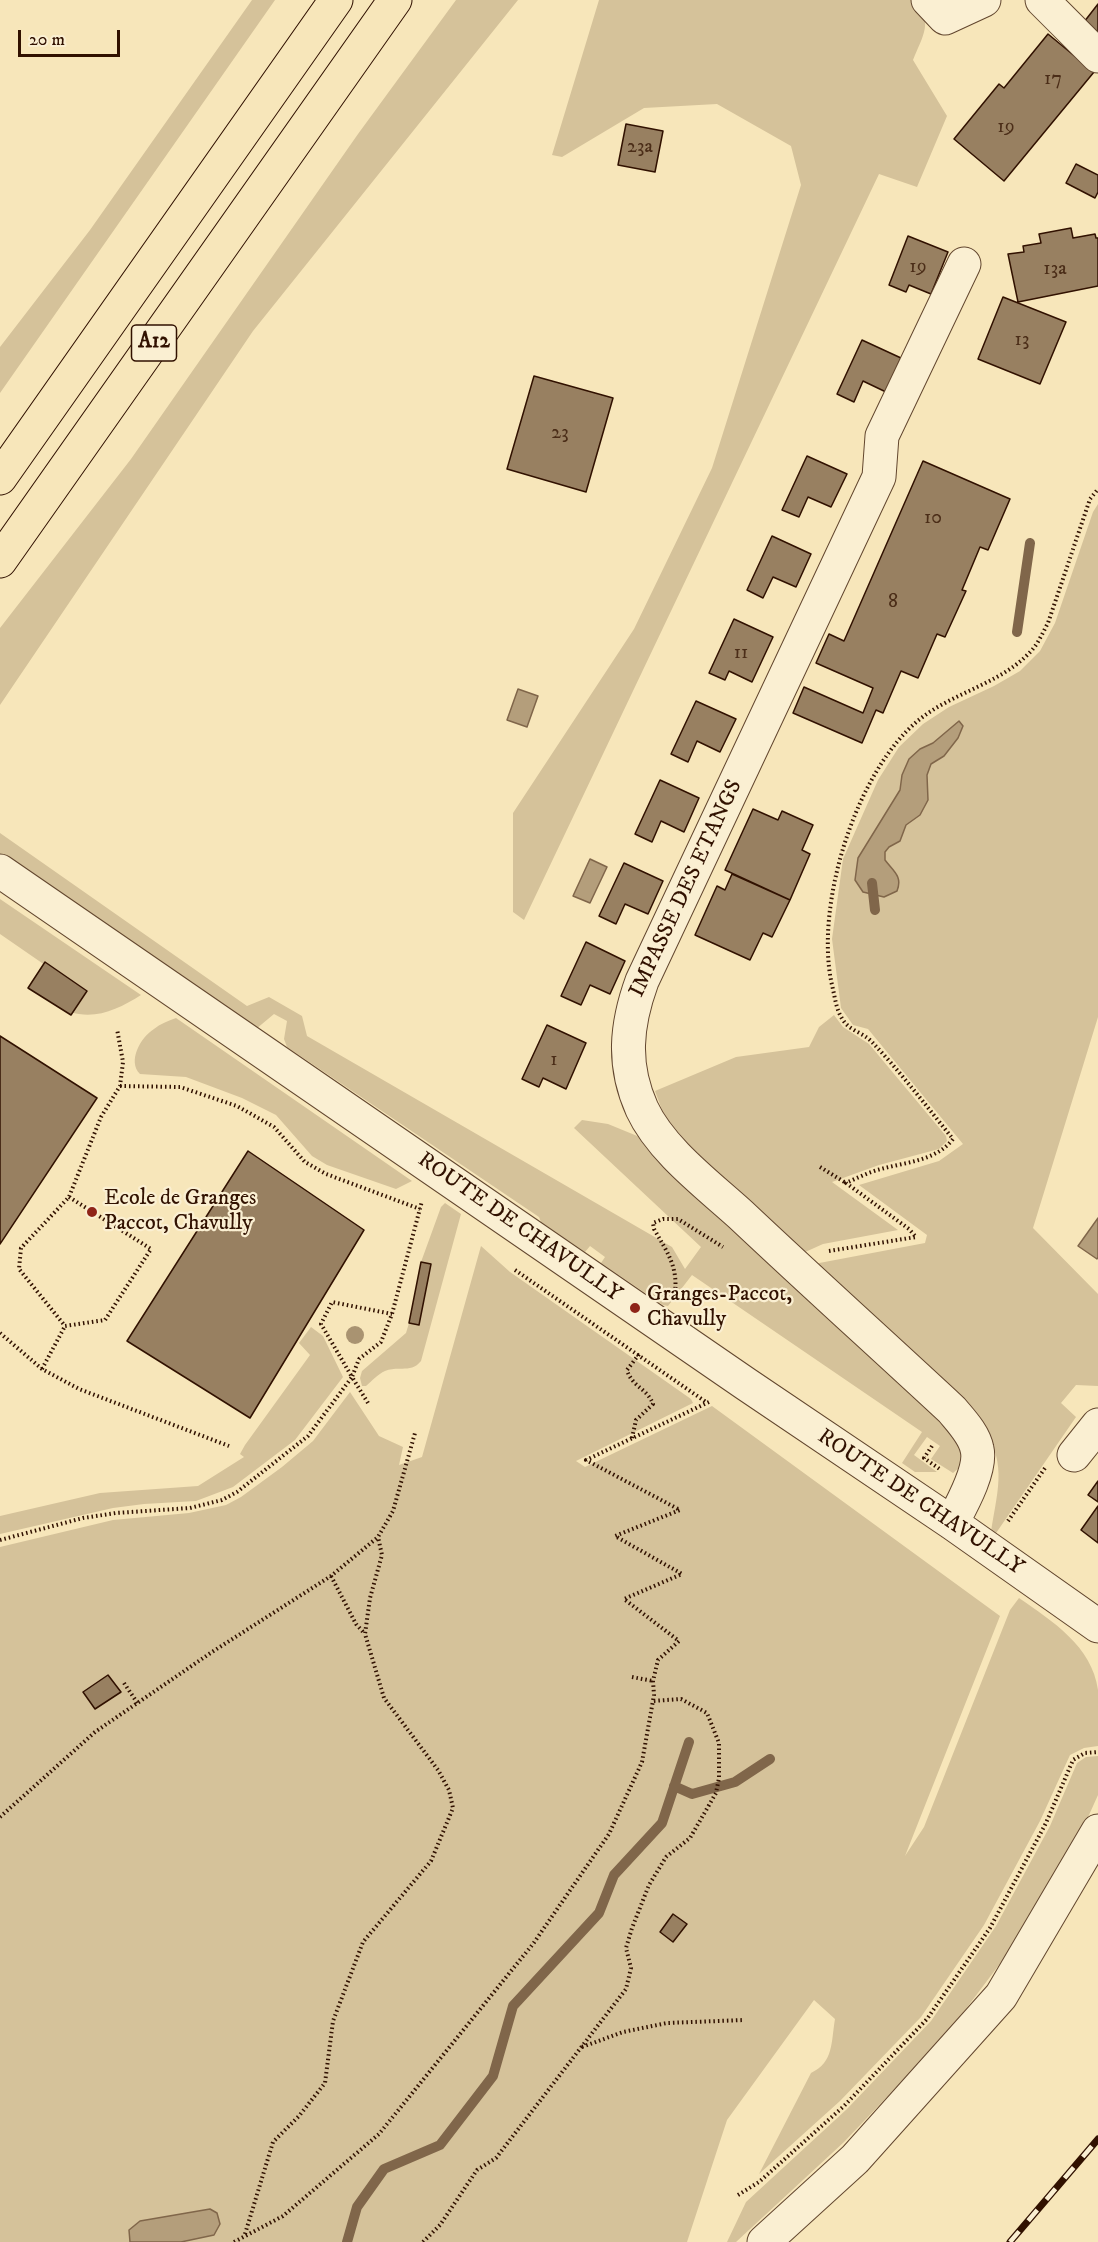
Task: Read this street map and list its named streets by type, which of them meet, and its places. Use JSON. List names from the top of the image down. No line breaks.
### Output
{"streets":{"highway":["A12"],"street":["IMPASSE DES ETANGS","ROUTE DE CHAVULLY"]},"crossings":[["IMPASSE DES ETANGS","ROUTE DE CHAVULLY"]],"places":["Ecole de Granges Paccot, Chavully","Granges-Paccot, Chavully"],"house_numbers":["17","19","23a","19","13a","13","23","10","8","11","1"],"scale_bar":"20 m"}
